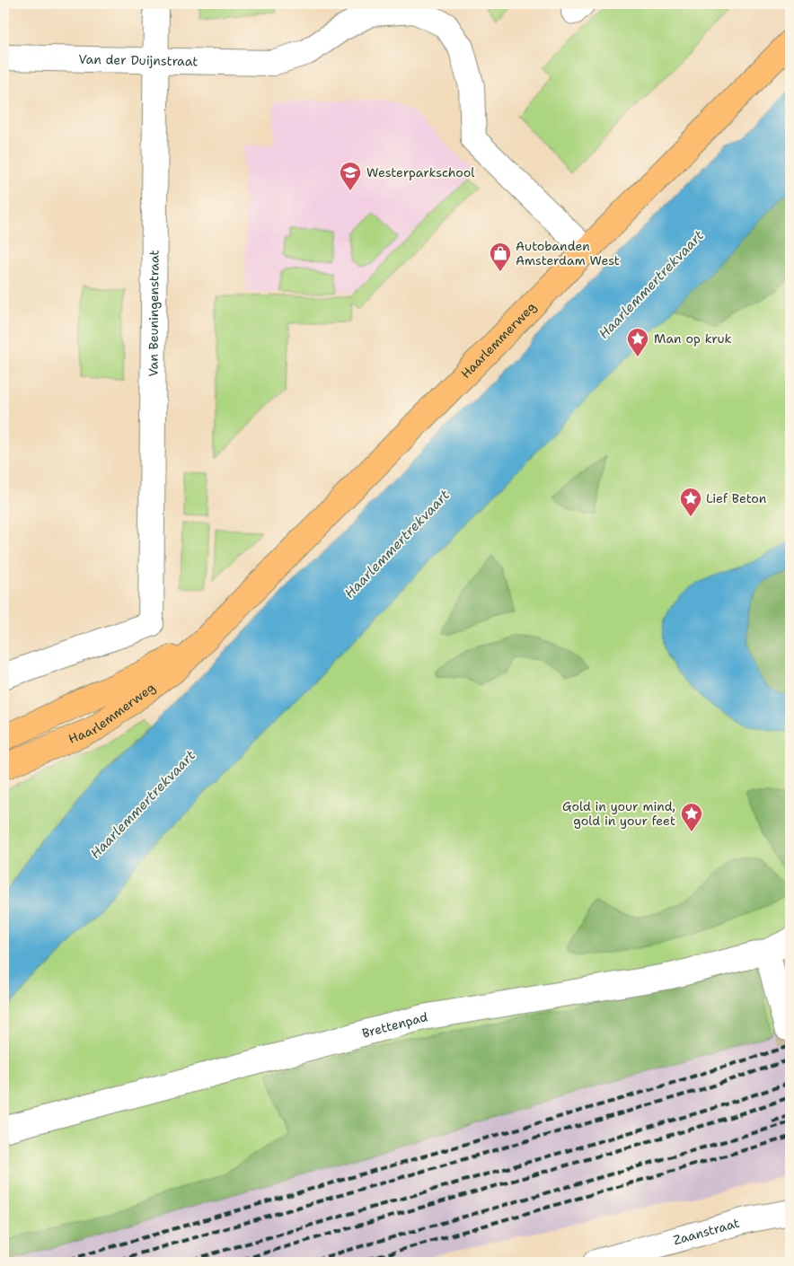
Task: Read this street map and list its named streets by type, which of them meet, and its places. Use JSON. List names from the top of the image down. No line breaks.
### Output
{"streets":{"main road":["Haarlemmerweg"],"street":["Van der Duijnstraat","Van Beuningenstraat","Brettenpad","Zaanstraat"]},"crossings":[["Van der Duijnstraat","Van Beuningenstraat"]],"water":["Haarlemmertrekvaart"],"places":{"school or university":["Westerparkschool"],"shop":["Autobanden Amsterdam West"],"place":["Man op kruk","Lief Beton","Gold in your mind, gold in your feet"]}}
